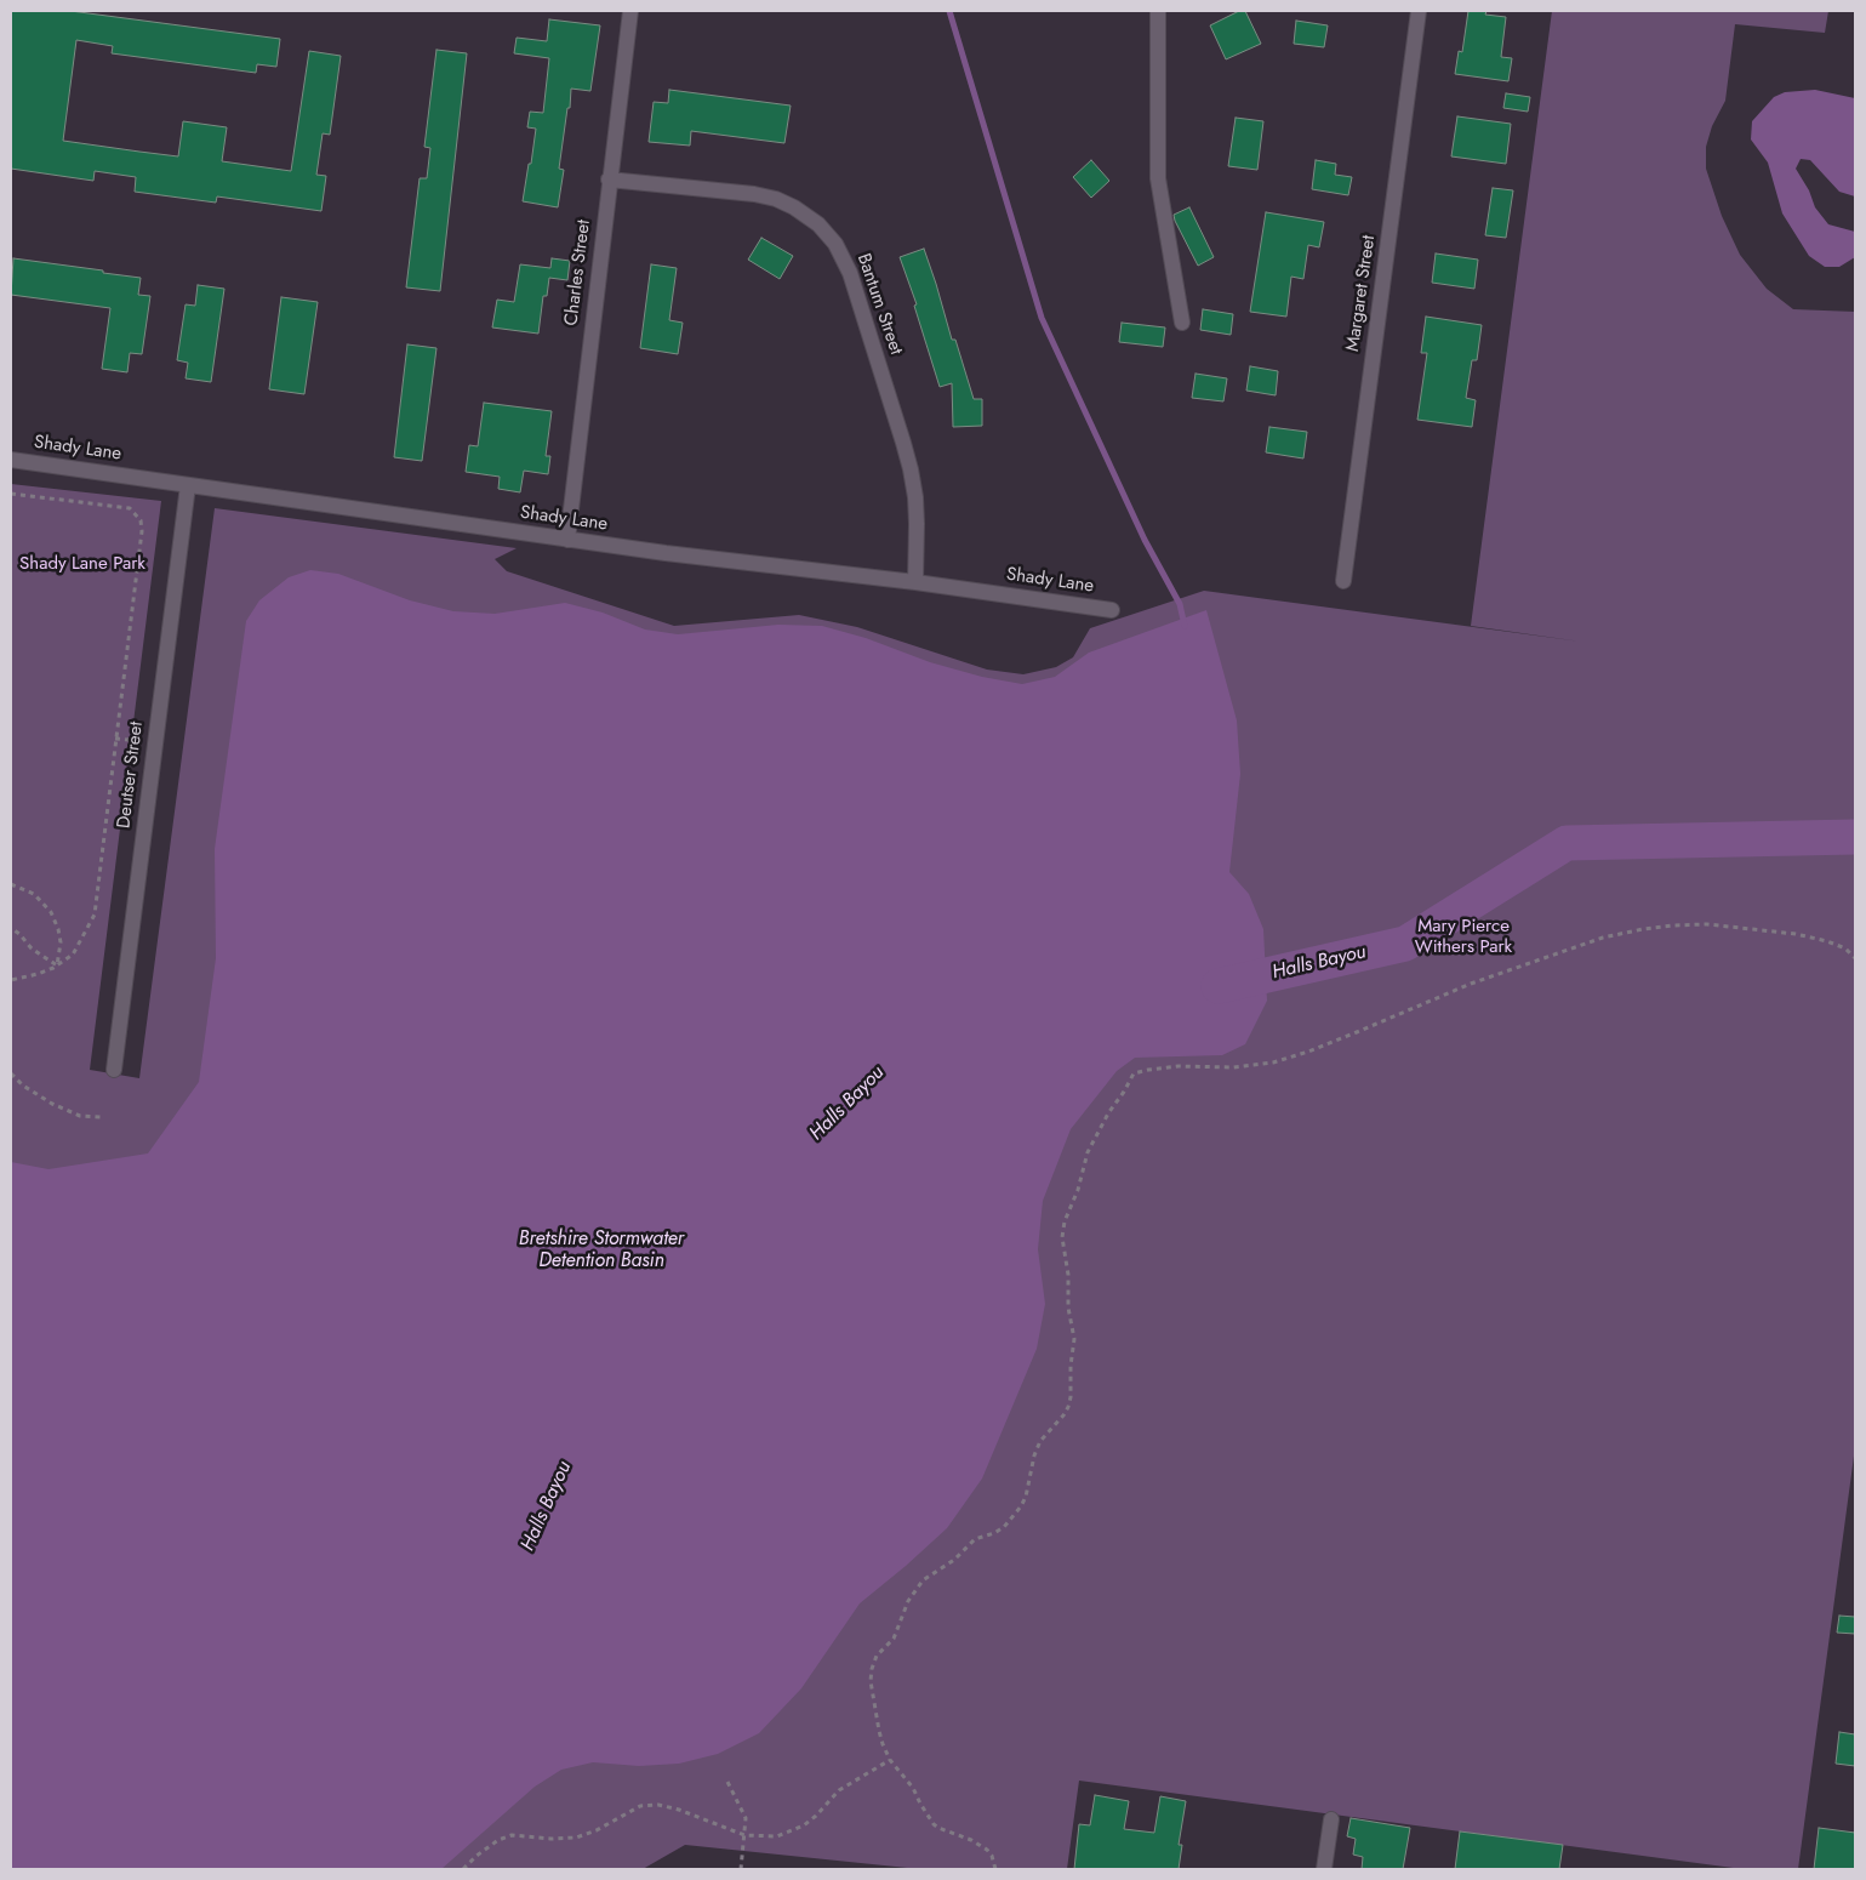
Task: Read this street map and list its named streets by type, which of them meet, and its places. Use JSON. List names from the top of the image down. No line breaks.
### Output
{"streets":{"street":["Charles Street","Margaret Street","Bantum Street","Shady Lane","Deutser Street"]},"crossings":[["Charles Street","Bantum Street"],["Charles Street","Shady Lane"],["Bantum Street","Shady Lane"],["Shady Lane","Deutser Street"]],"water":["Halls Bayou","Bretshire Stormwater Detention Basin"],"parks":["Shady Lane Park","Mary Pierce Withers Park"]}
